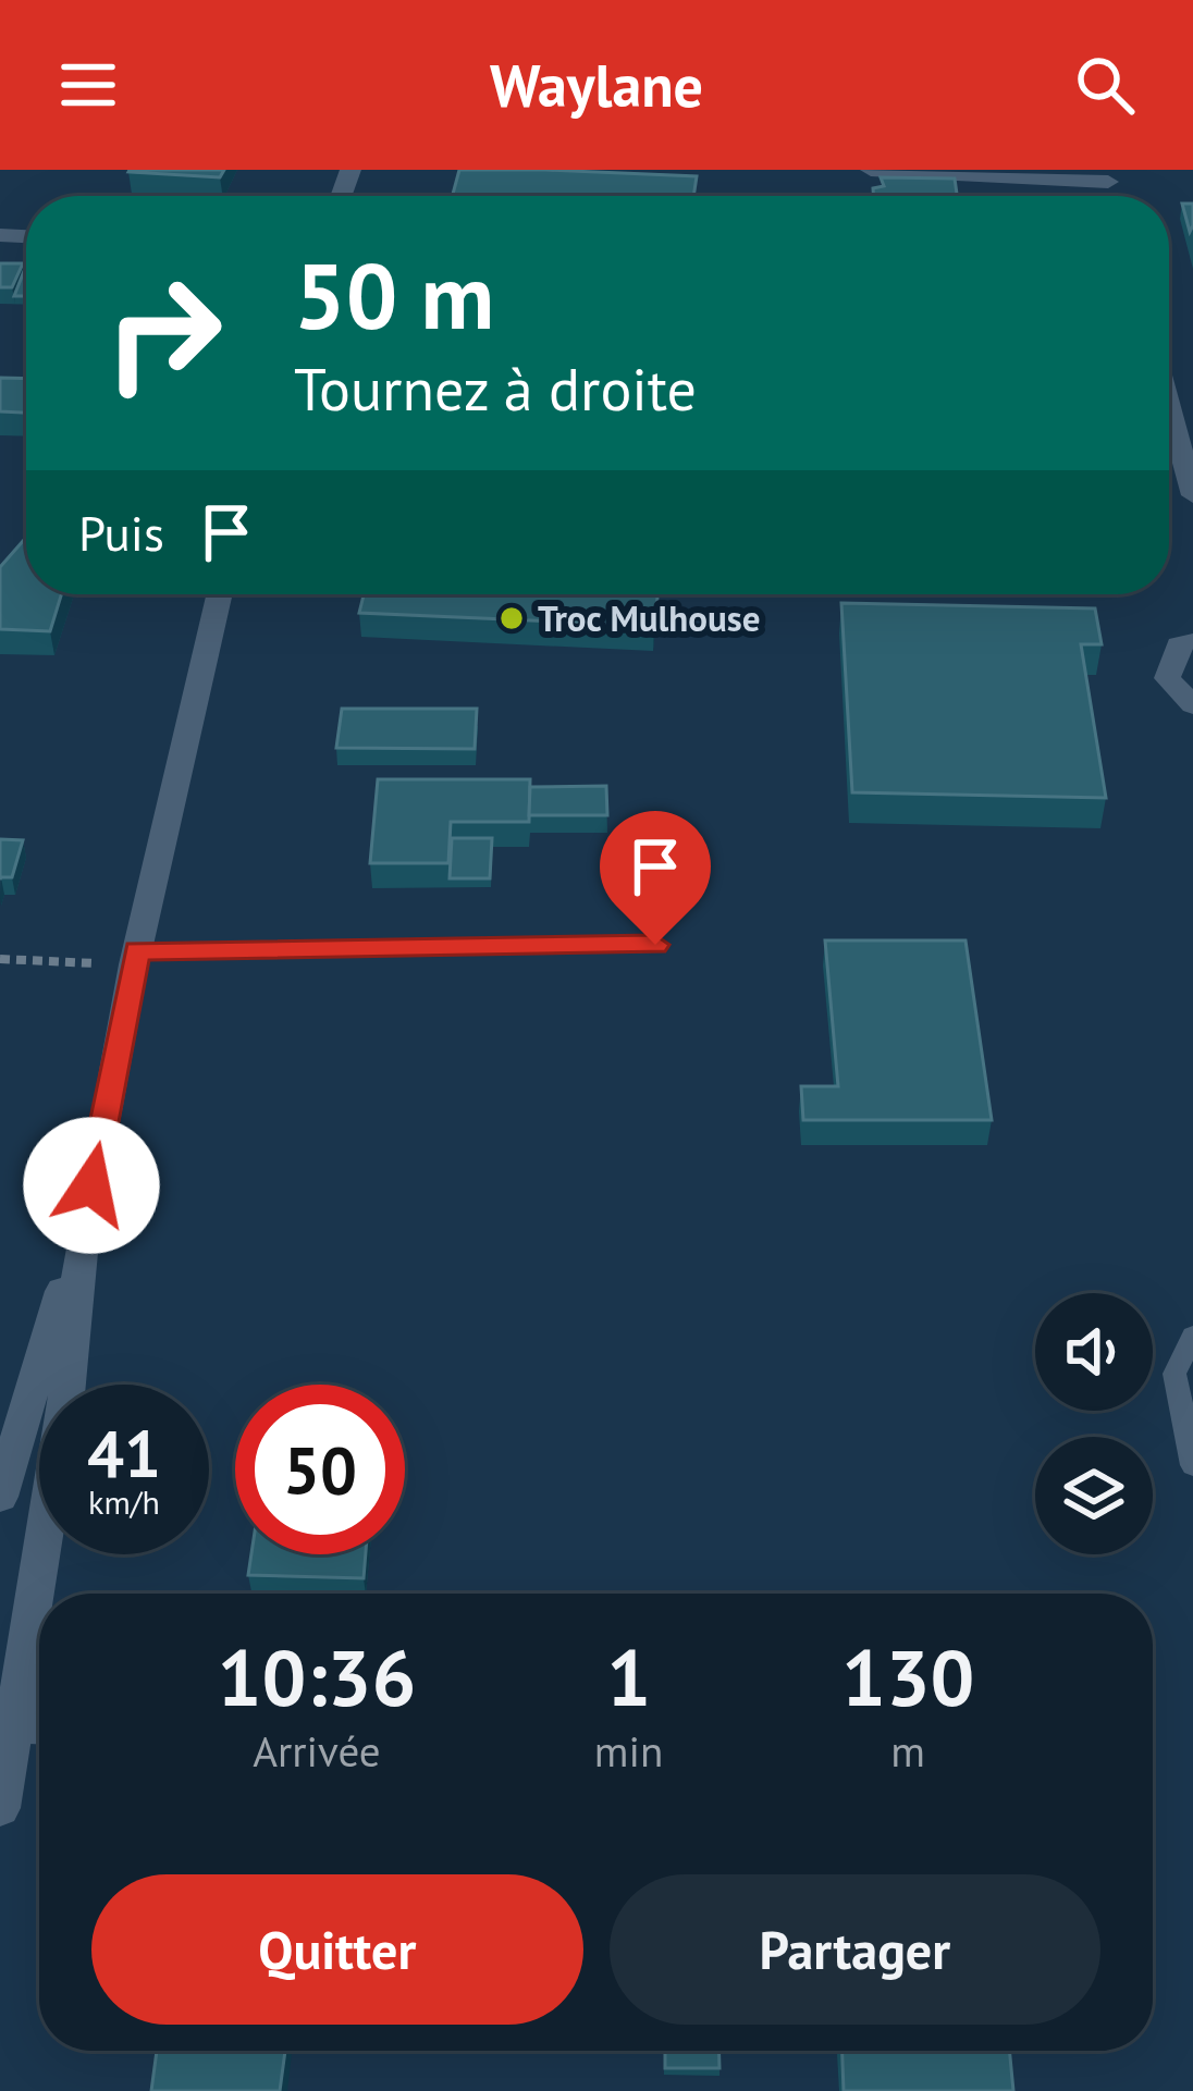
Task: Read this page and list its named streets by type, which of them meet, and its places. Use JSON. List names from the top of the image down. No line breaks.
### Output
{"places":["Troc Mulhouse"],"page":{"header":"Waylane","turn":["50 m","Tournez à droite"],"then":"Puis","speed":"41 km/h","limit":"50","eta":["10:36","Arrivée","1","min","130","m"],"buttons":["Quitter","Partager"]}}
